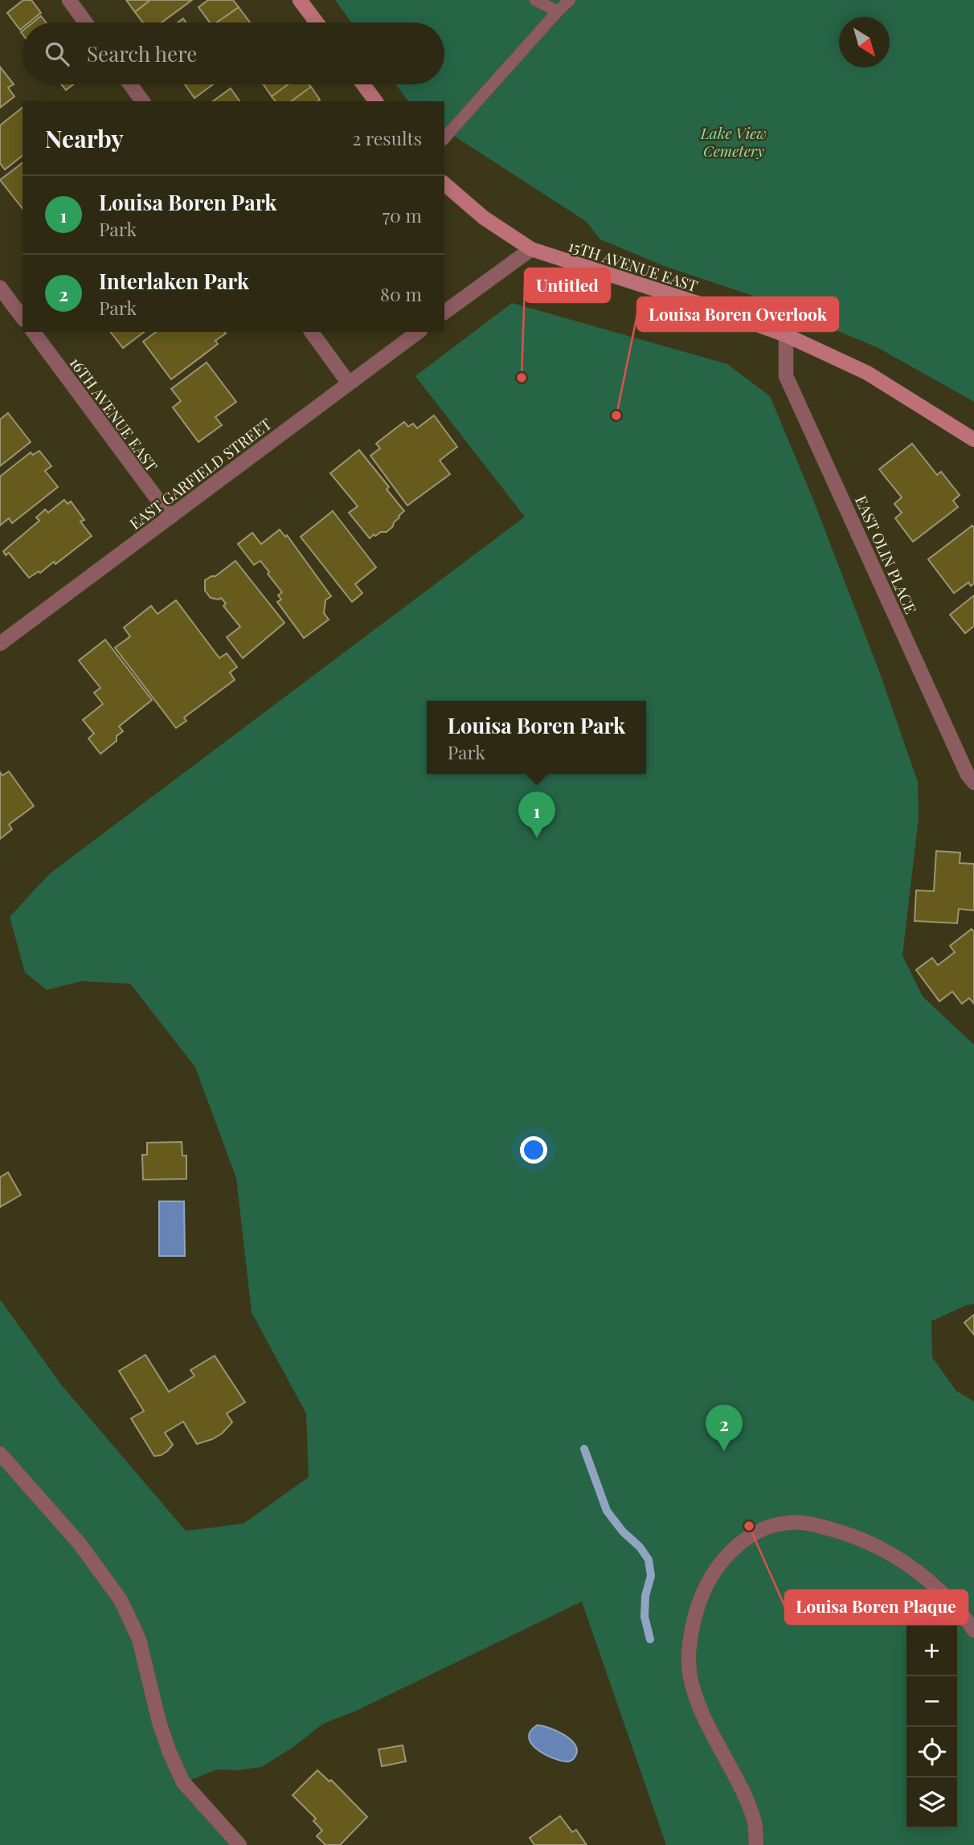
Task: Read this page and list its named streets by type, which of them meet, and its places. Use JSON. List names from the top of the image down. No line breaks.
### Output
{"streets":{"street":["15TH AVENUE EAST","16TH AVENUE EAST","EAST GARFIELD STREET","EAST OLIN PLACE"]},"crossings":[["15TH AVENUE EAST","EAST OLIN PLACE"],["16TH AVENUE EAST","EAST GARFIELD STREET"]],"parks":["Lake View Cemetery"],"places":["Untitled","Louisa Boren Overlook","Louisa Boren Plaque"],"north":"bottom right","page":{"search":"Search here","heading":["Nearby","2 results"],"list":[{"mark":"1","name":"Louisa Boren Park","note":"Park","value":"70 m"},{"mark":"2","name":"Interlaken Park","note":"Park","value":"80 m"}],"popup":["Louisa Boren Park","Park"],"pins":["1","2"],"map_buttons":["+","−"]}}
